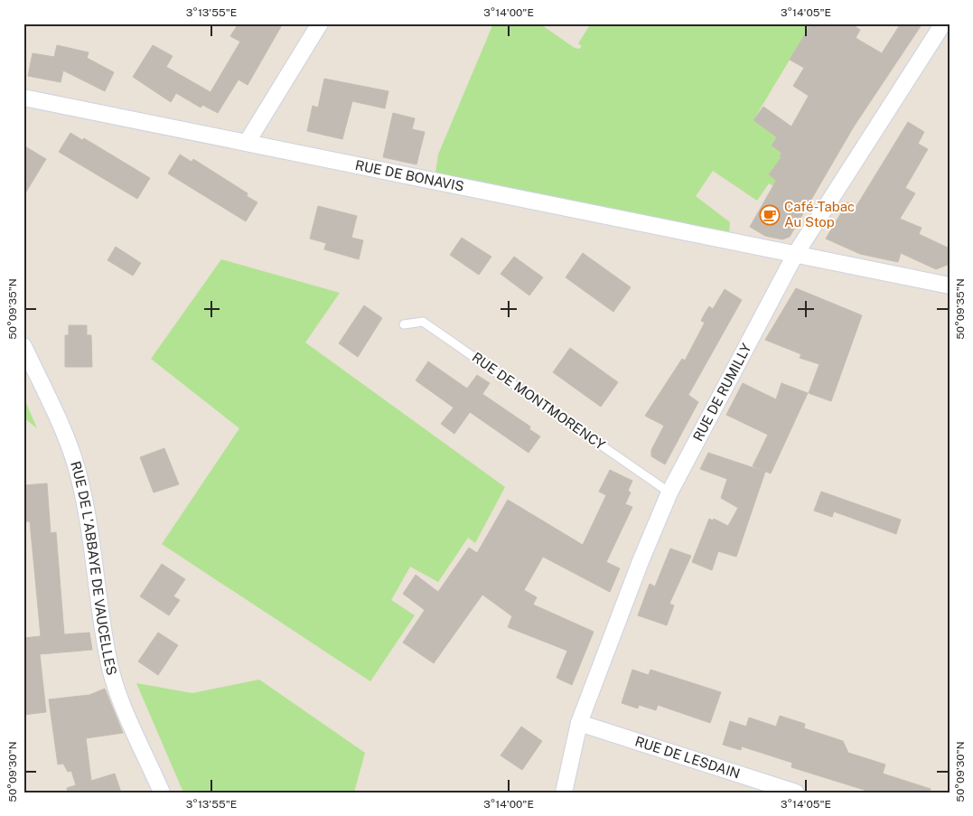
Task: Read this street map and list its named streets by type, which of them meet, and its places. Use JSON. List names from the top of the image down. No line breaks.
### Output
{"streets":{"street":["RUE DE BONAVIS","RUE DE RUMILLY","RUE DE L'ABBAYE DE VAUCELLES","RUE DE LESDAIN"],"lane":["RUE DE MONTMORENCY"]},"crossings":[["RUE DE BONAVIS","RUE DE RUMILLY"],["RUE DE RUMILLY","RUE DE MONTMORENCY"],["RUE DE RUMILLY","RUE DE LESDAIN"]],"places":{"cafe":["Café-Tabac Au Stop"]},"coordinates":["3°13'55\"E","3°14'00\"E","3°14'05\"E","50°09'35\"N","50°09'30\"N"]}
